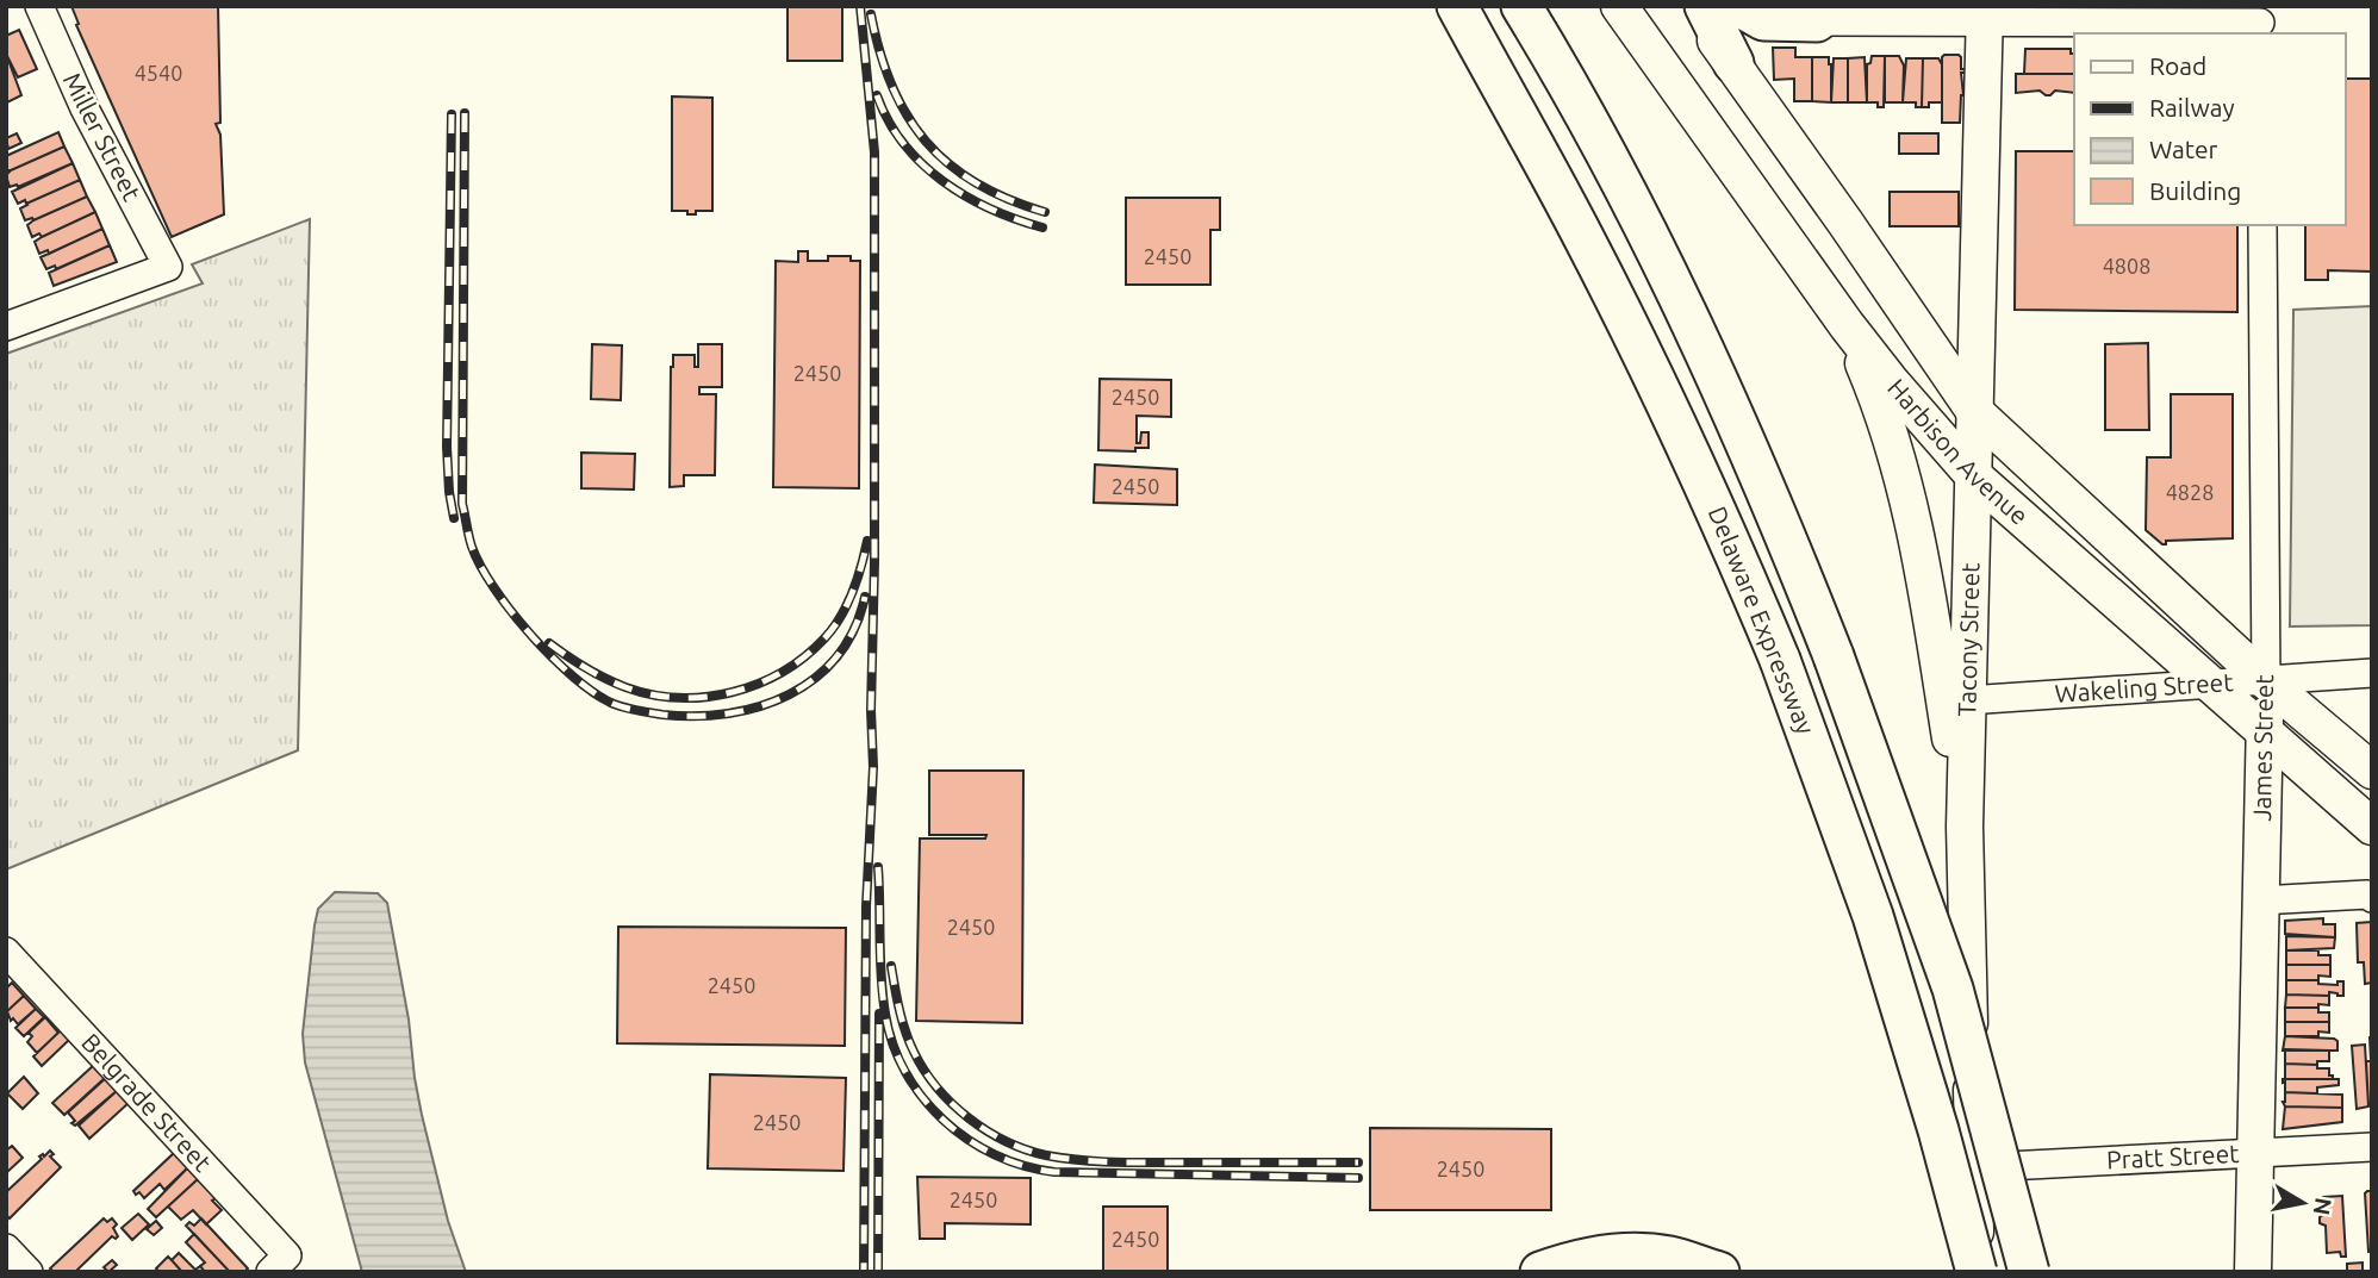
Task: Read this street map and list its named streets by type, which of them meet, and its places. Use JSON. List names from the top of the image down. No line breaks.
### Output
{"streets":{"highway":["Delaware Expressway"],"main road":["Harbison Avenue","Tacony Street","James Street"],"street":["Miller Street","Wakeling Street","Belgrade Street","Pratt Street"]},"crossings":[["Harbison Avenue","Tacony Street"],["Harbison Avenue","Wakeling Street"],["Harbison Avenue","James Street"],["Delaware Expressway","Tacony Street"],["Tacony Street","Wakeling Street"],["Tacony Street","Pratt Street"],["Wakeling Street","James Street"],["James Street","Pratt Street"]],"house_numbers":["4540","2450","4808","2450","2450","2450","4828","2450","2450","2450","2450","2450","2450"],"legend":["Road","Railway","Water","Building"],"north":"right"}
